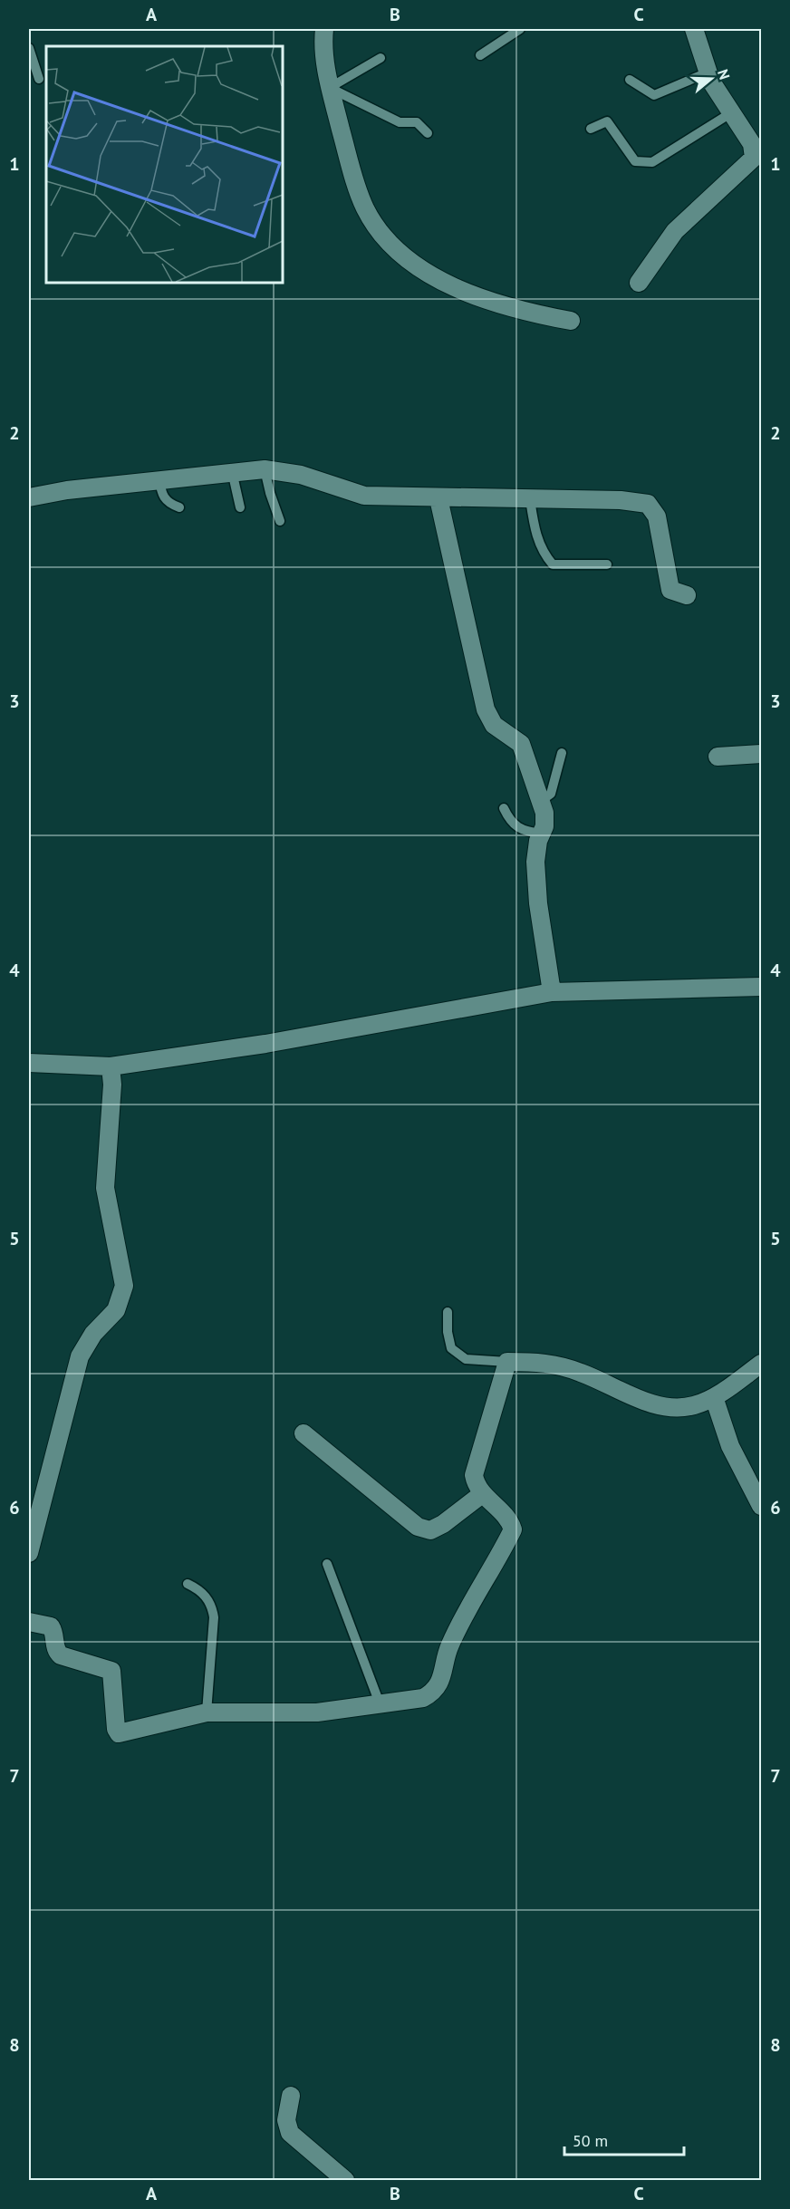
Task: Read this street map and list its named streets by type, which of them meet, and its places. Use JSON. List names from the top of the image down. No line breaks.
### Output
{"scale_bar":"50 m","north":"right","grid":{"columns":["A","B","C"],"rows":["1","2","3","4","5","6","7","8"]}}
